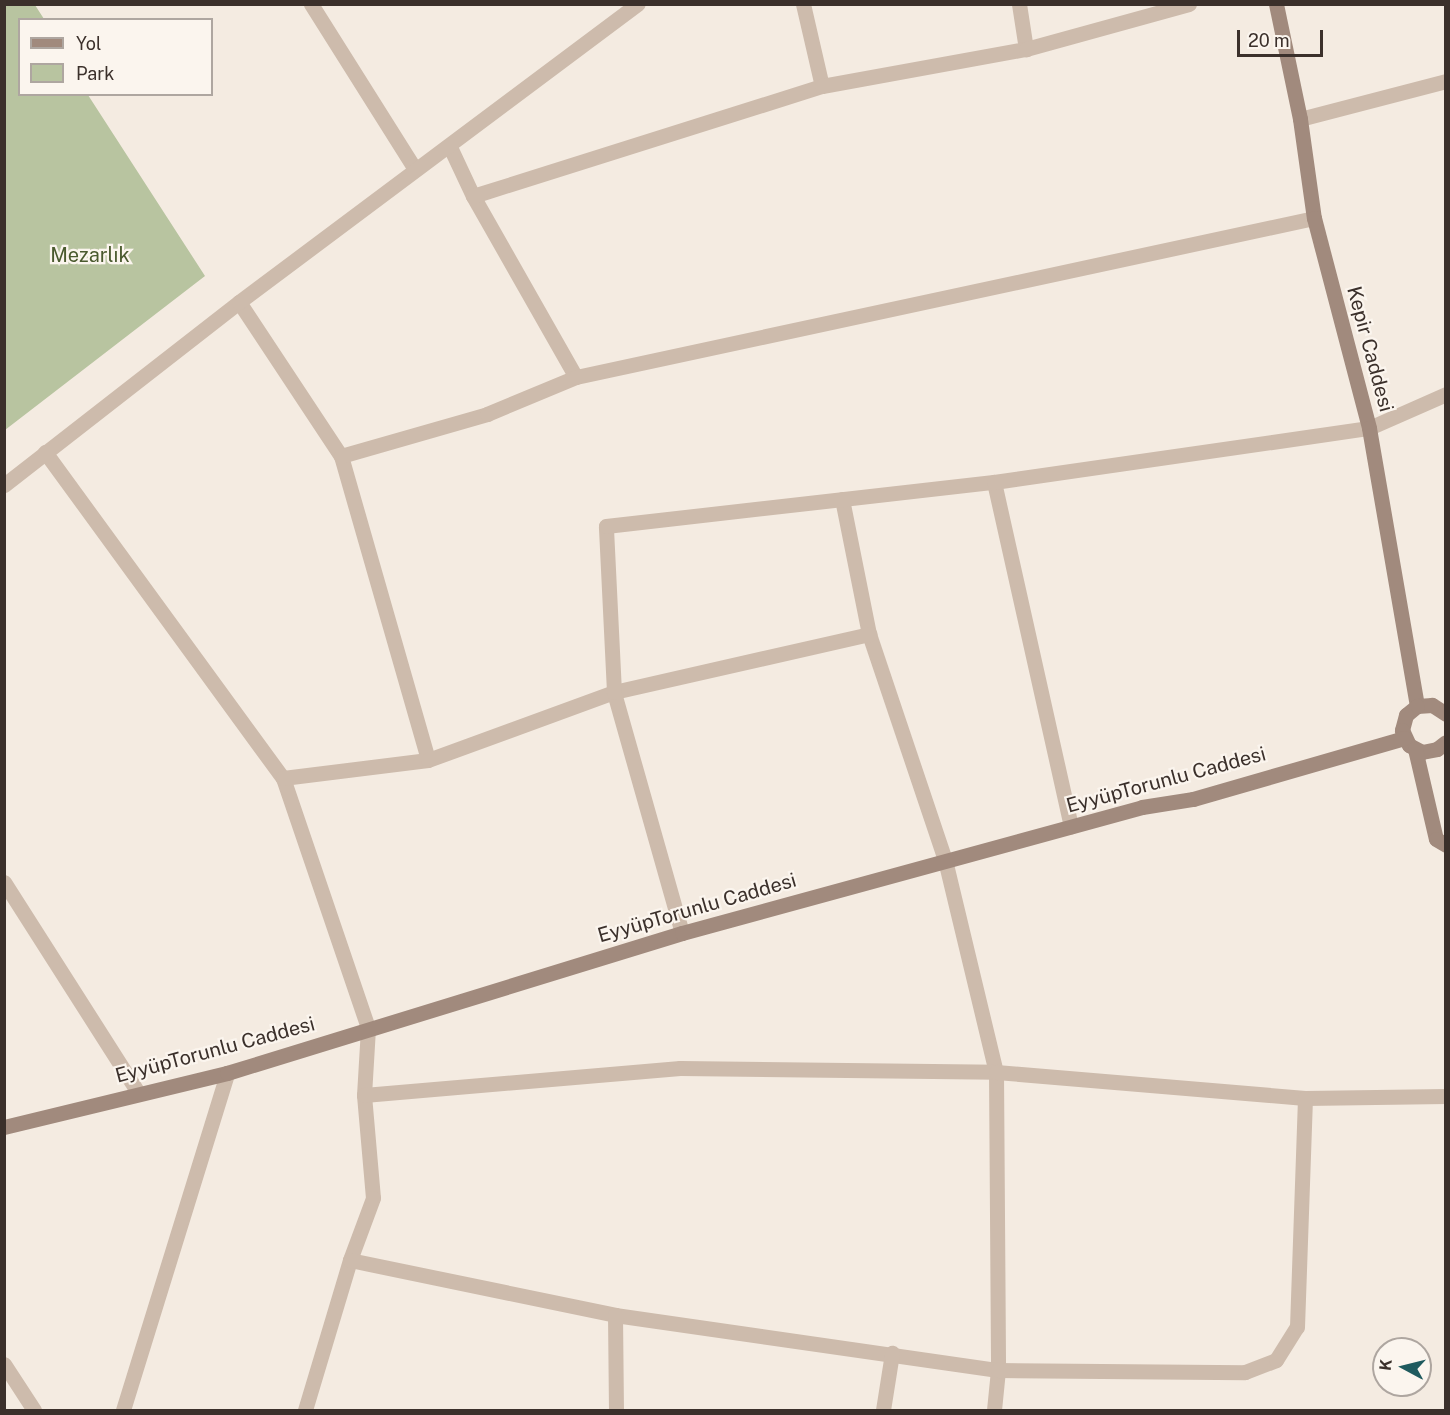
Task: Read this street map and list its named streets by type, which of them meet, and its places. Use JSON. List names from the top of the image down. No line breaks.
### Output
{"streets":{"street":["Kepir Caddesi","EyyüpTorunlu Caddesi"]},"parks":["Mezarlık"],"legend":["Yol","Park"],"scale_bar":"20 m","north":"left"}
